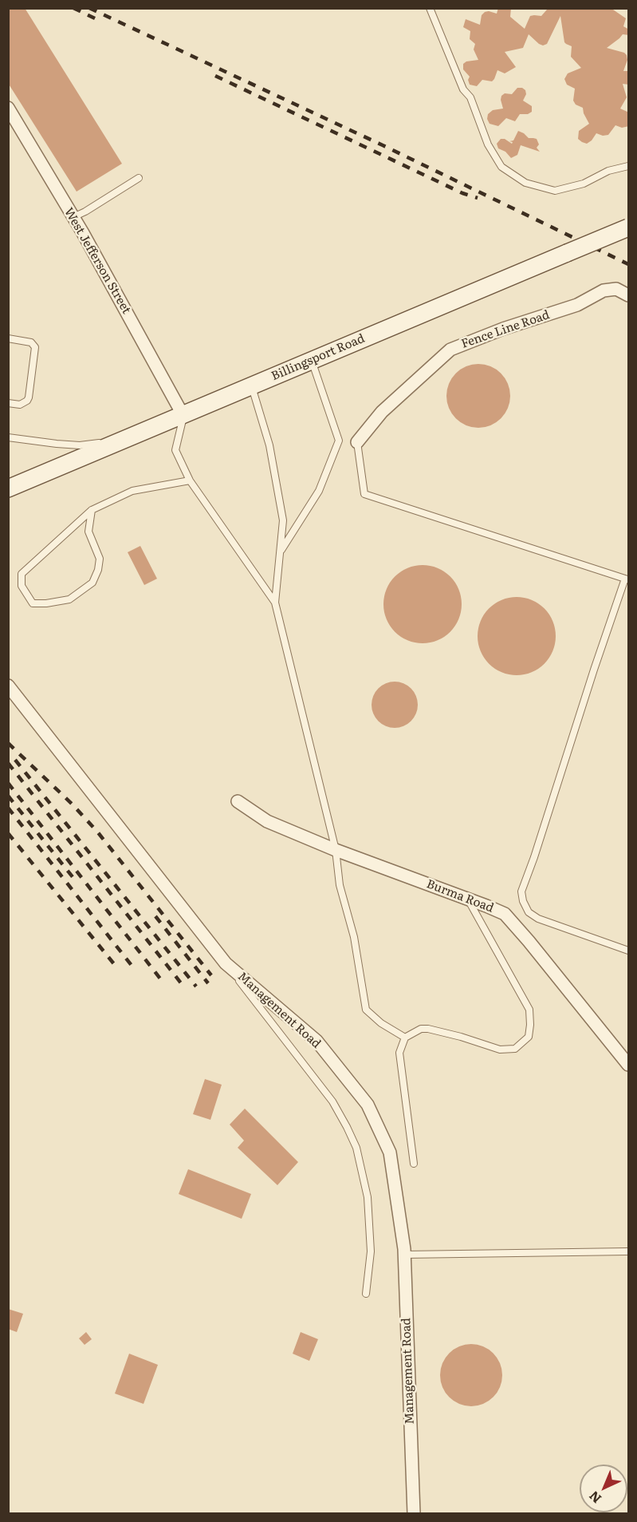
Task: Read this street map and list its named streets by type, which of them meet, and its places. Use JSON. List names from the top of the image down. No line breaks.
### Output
{"streets":{"street":["West Jefferson Street","Fence Line Road","Billingsport Road","Burma Road","Management Road"]},"crossings":[["West Jefferson Street","Billingsport Road"]],"north":"bottom left"}
